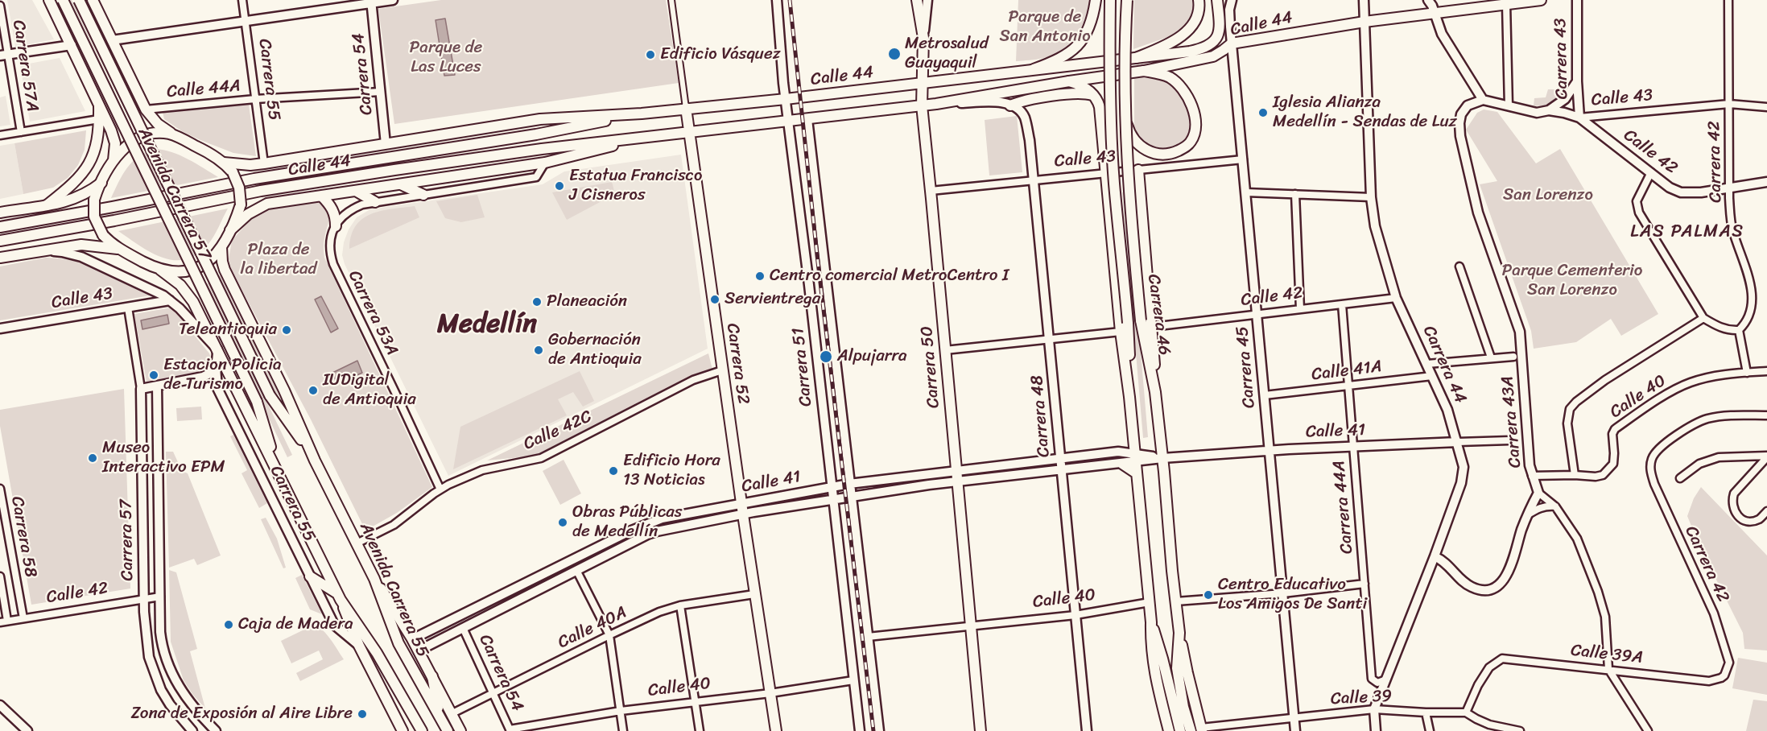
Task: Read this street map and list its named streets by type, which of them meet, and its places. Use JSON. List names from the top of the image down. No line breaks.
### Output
{"streets":{"main road":["Calle 44","Carrera 55","Avenida Carrera 57","Carrera 46","Carrera 52","Carrera 50","Avenida Carrera 55"],"street":["Carrera 43","Carrera 57A","Carrera 54","Calle 44A","Calle 43","Calle 42","Carrera 42","Carrera 53A","Carrera 44","Carrera 51","Carrera 45","Calle 41A","Calle 40","Carrera 48","Carrera 43A","Calle 42C","Calle 41","Carrera 44A","Carrera 58","Carrera 57","Calle 40A","Calle 39A","Calle 39"]},"crossings":[["Calle 44","Carrera 54"],["Calle 44","Carrera 55"],["Calle 44","Avenida Carrera 57"],["Calle 44","Carrera 52"],["Calle 44","Carrera 44"],["Calle 44","Carrera 51"],["Calle 44","Carrera 50"],["Calle 44","Carrera 45"],["Calle 44","Carrera 48"],["Calle 44","Avenida Carrera 55"],["Carrera 43","Calle 43"],["Carrera 43","Calle 42"],["Carrera 54","Calle 44A"],["Carrera 54","Calle 40"],["Carrera 54","Calle 41"],["Carrera 54","Calle 40A"],["Carrera 55","Calle 44A"],["Calle 44A","Avenida Carrera 57"],["Calle 43","Calle 42"],["Calle 43","Carrera 42"],["Calle 43","Carrera 46"],["Calle 43","Carrera 50"],["Calle 43","Carrera 45"],["Calle 43","Carrera 48"],["Calle 43","Carrera 43A"],["Calle 43","Carrera 57"],["Calle 42","Carrera 42"],["Calle 42","Carrera 44"],["Calle 42","Carrera 45"],["Calle 42","Carrera 44A"],["Calle 42","Carrera 58"],["Calle 42","Carrera 57"],["Carrera 42","Calle 39A"],["Avenida Carrera 57","Avenida Carrera 55"],["Carrera 53A","Calle 42C"],["Carrera 46","Calle 40"],["Carrera 46","Calle 41"],["Carrera 46","Calle 39"],["Carrera 52","Calle 40"],["Carrera 52","Calle 42C"],["Carrera 52","Calle 41"],["Carrera 52","Calle 40A"],["Carrera 44","Calle 41A"],["Carrera 44","Calle 41"],["Carrera 44","Carrera 44A"],["Carrera 44","Calle 39"],["Carrera 51","Calle 40"],["Carrera 51","Calle 41"],["Carrera 50","Calle 40"],["Carrera 50","Calle 41"],["Carrera 45","Calle 41A"],["Carrera 45","Calle 41"],["Carrera 45","Calle 39"],["Calle 41A","Carrera 44A"],["Calle 40","Carrera 48"],["Calle 40","Carrera 43A"],["Carrera 48","Calle 41"],["Calle 42C","Avenida Carrera 55"],["Calle 41","Carrera 44A"],["Calle 39A","Calle 39"]],"districts":["LAS PALMAS","Medellín"],"parks":["Parque de San Antonio","Parque de Las Luces","San Lorenzo","Plaza de la libertad","Parque Cementerio San Lorenzo"],"places":["Metrosalud Guayaquil","Edificio Vásquez","Iglesia Alianza Medellín - Sendas de Luz","Estatua Francisco J Cisneros","Centro comercial MetroCentro I","Servientrega","Planeación","Teleantioquia","Gobernación de Antioquia","Alpujarra","Estacion Policia de Turismo","IUDigital de Antioquia","Museo Interactivo EPM","Edificio Hora 13 Noticias","Obras Públicas de Medellín","Centro Educativo Los Amigos De Santi","Caja de Madera","Zona de Exposión al Aire Libre"]}
